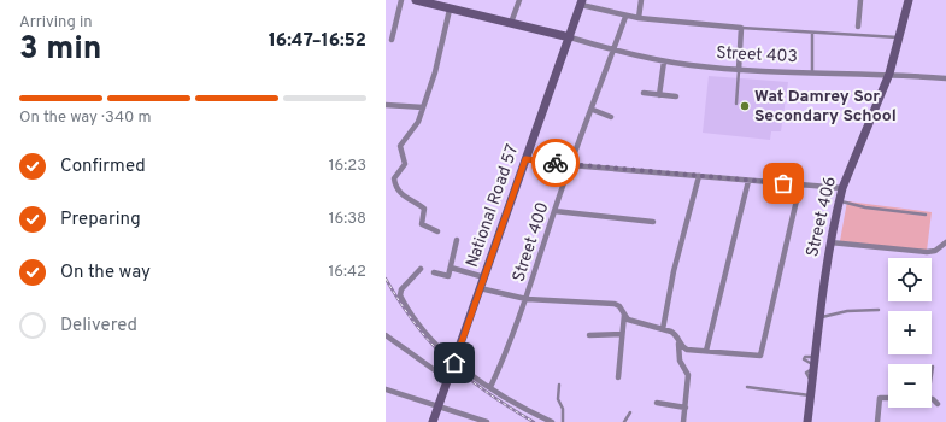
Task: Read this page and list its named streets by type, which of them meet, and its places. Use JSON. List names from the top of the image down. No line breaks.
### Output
{"streets":{"street":["Street 403","National Road 57","Street 406","Street 400"]},"crossings":[["Street 403","National Road 57"],["Street 403","Street 406"],["Street 403","Street 400"]],"places":["Wat Damrey Sor Secondary School"],"page":{"heading":["3 min","Arriving in","16:47–16:52"],"bar":"On the way · 340 m","list":[["Confirmed","16:23"],["Preparing","16:38"],["On the way","16:42"],"Delivered"],"map_buttons":["+","−"]}}
